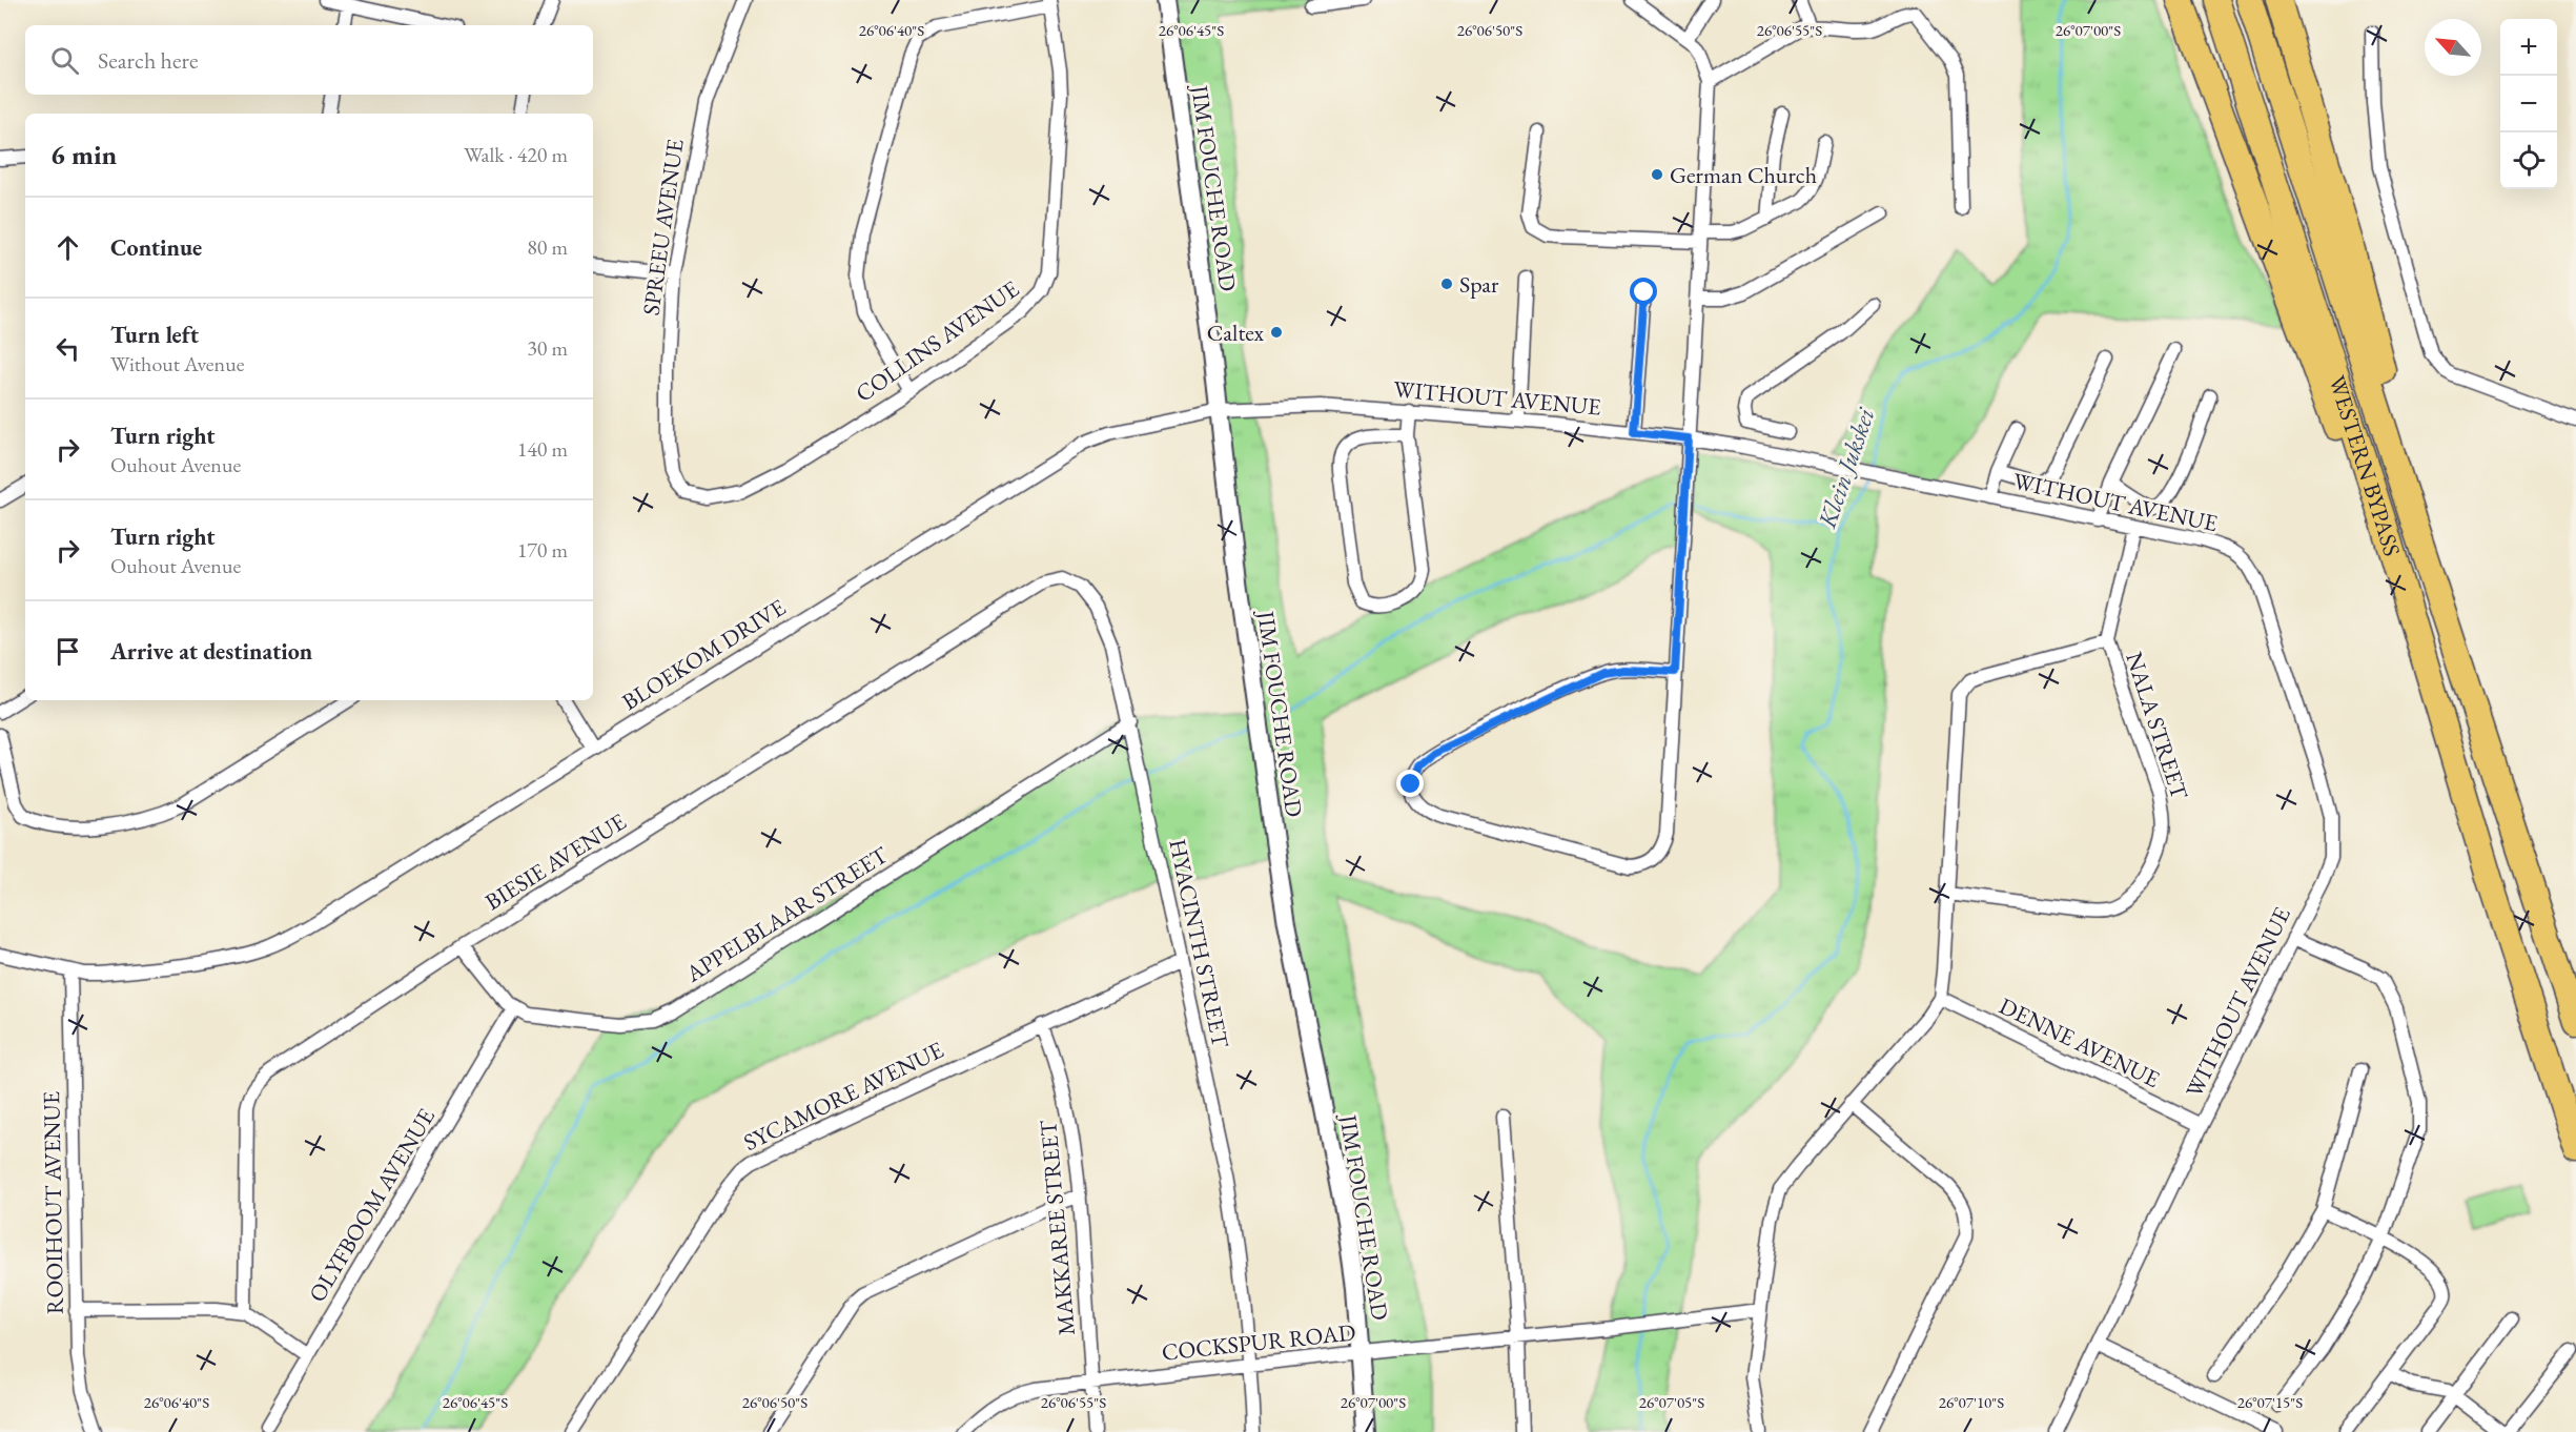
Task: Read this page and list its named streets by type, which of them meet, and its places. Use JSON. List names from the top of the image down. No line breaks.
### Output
{"streets":{"highway":["WESTERN BYPASS"],"street":["JIM FOUCHE ROAD","SPREEU AVENUE","COLLINS AVENUE","WITHOUT AVENUE","BLOEKOM DRIVE","NALA STREET","BIESIE AVENUE","APPELBLAAR STREET","HYACINTH STREET","DENNE AVENUE","SYCAMORE AVENUE","ROOIHOUT AVENUE","OLYFBOOM AVENUE","MAKKAREE STREET","COCKSPUR ROAD"]},"crossings":[["JIM FOUCHE ROAD","WITHOUT AVENUE"],["JIM FOUCHE ROAD","BLOEKOM DRIVE"],["JIM FOUCHE ROAD","COCKSPUR ROAD"],["SPREEU AVENUE","COLLINS AVENUE"],["WITHOUT AVENUE","BLOEKOM DRIVE"],["WITHOUT AVENUE","NALA STREET"],["WITHOUT AVENUE","DENNE AVENUE"],["BLOEKOM DRIVE","ROOIHOUT AVENUE"],["BIESIE AVENUE","HYACINTH STREET"],["APPELBLAAR STREET","HYACINTH STREET"],["APPELBLAAR STREET","OLYFBOOM AVENUE"],["HYACINTH STREET","SYCAMORE AVENUE"],["HYACINTH STREET","COCKSPUR ROAD"],["SYCAMORE AVENUE","MAKKAREE STREET"],["MAKKAREE STREET","COCKSPUR ROAD"]],"water":["Klein Jukskei"],"places":["German Church","Spar","Caltex"],"north":"top left","page":{"map_buttons":["+","−"],"search":"Search here","heading":["6 min","Walk · 420 m"],"list":[["Continue","80 m"],["Turn left","Without Avenue","30 m"],["Turn right","Ouhout Avenue","140 m"],["Turn right","Ouhout Avenue","170 m"],"Arrive at destination"]},"coordinates":["26°06'40\"S","26°06'45\"S","26°06'50\"S","26°06'55\"S","26°07'00\"S","26°07'05\"S","26°07'10\"S","26°07'15\"S"]}
